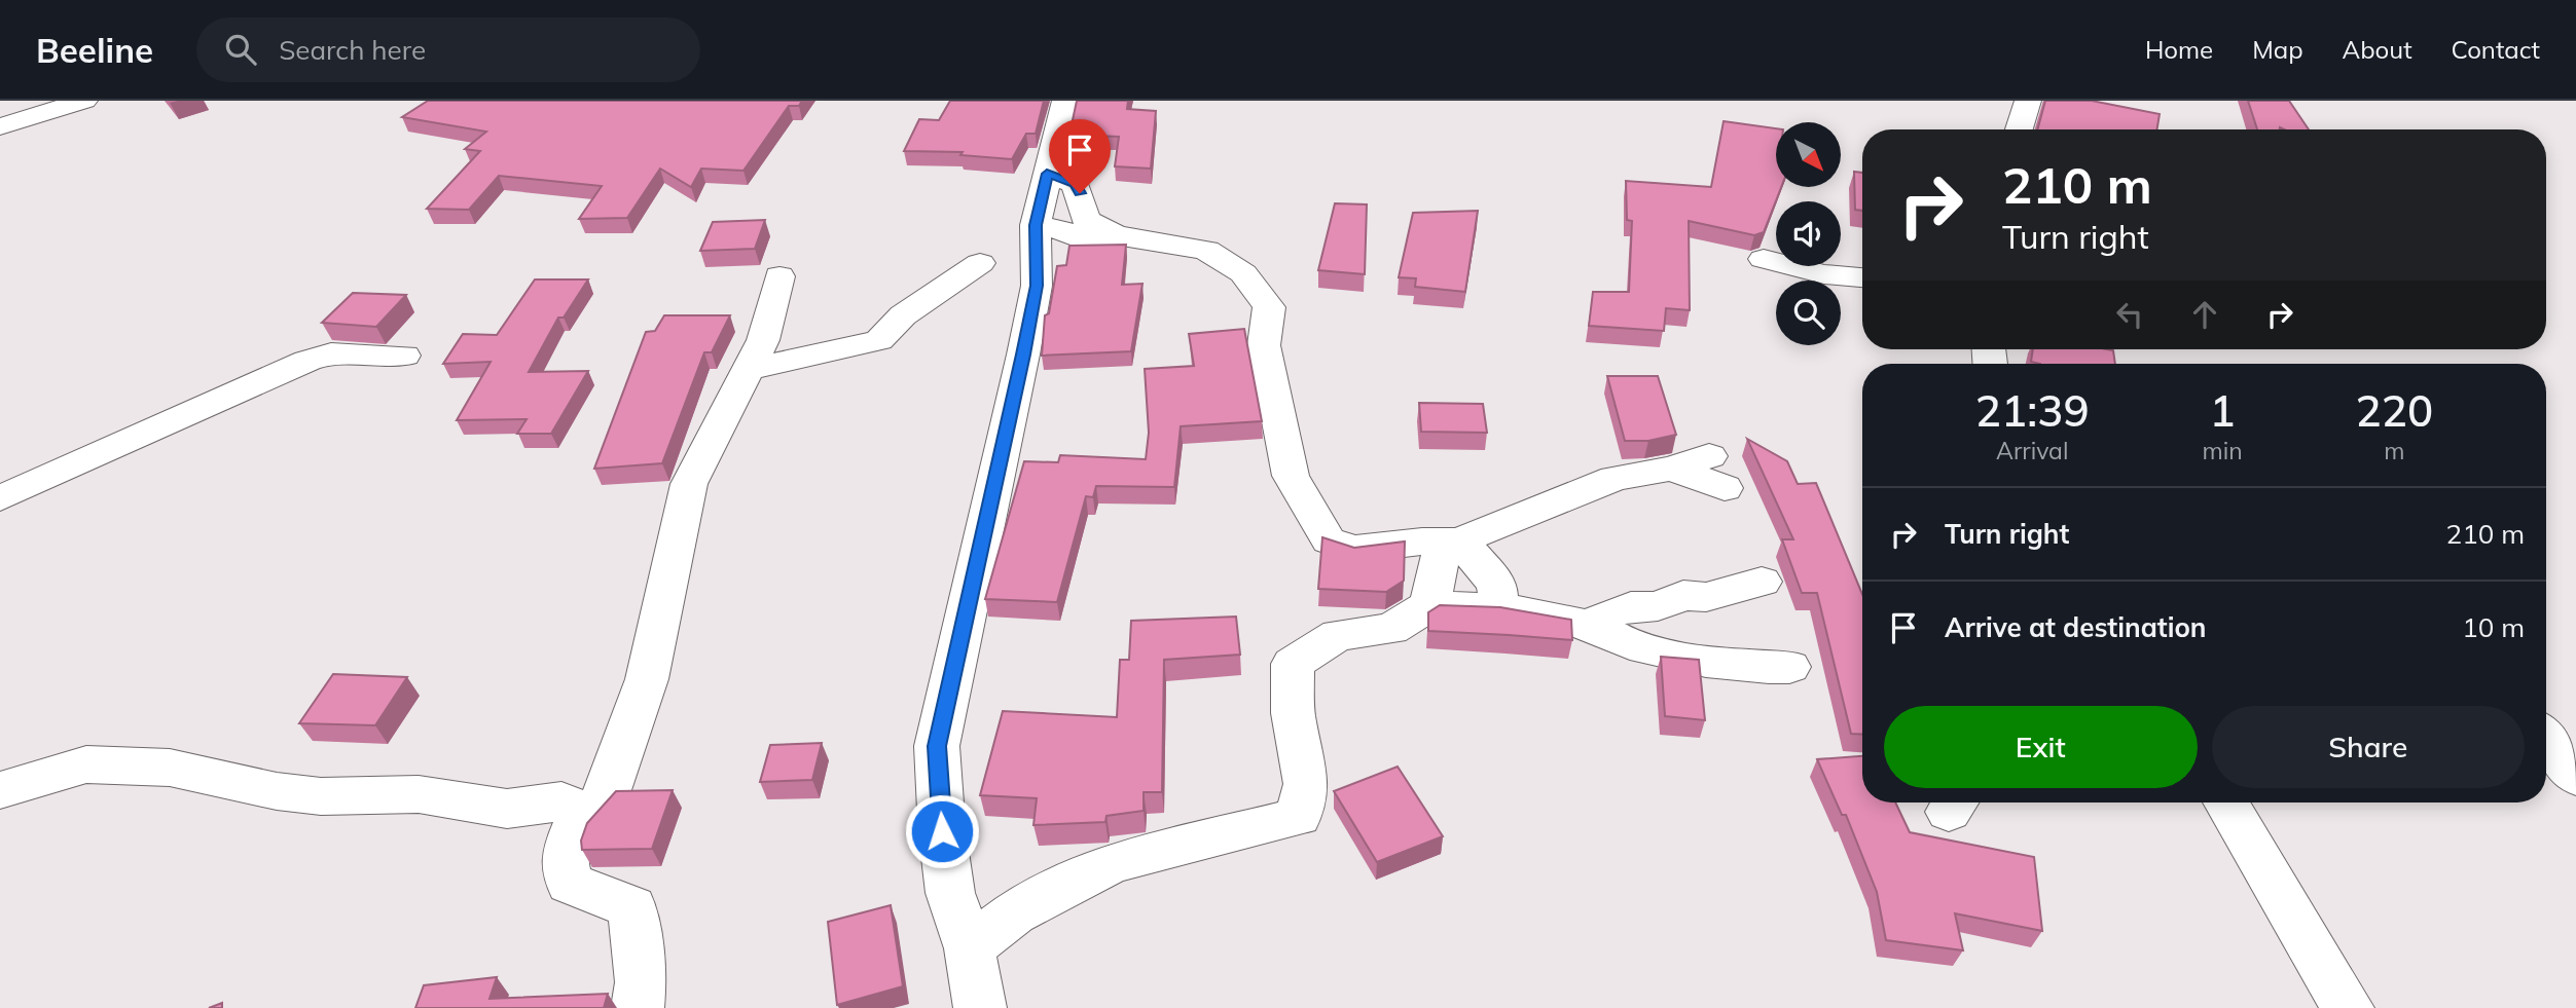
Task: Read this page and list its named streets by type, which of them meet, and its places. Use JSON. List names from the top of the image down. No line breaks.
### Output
{"north":"bottom right","page":{"header":"Beeline","search":"Search here","nav":["Home","Map","About","Contact"],"turn":["210 m","Turn right"],"eta":["21:39","Arrival","1","min","220","m"],"list":[{"name":"Turn right","value":"210 m"},{"name":"Arrive at destination","value":"10 m"}],"buttons":["Exit","Share"]}}
